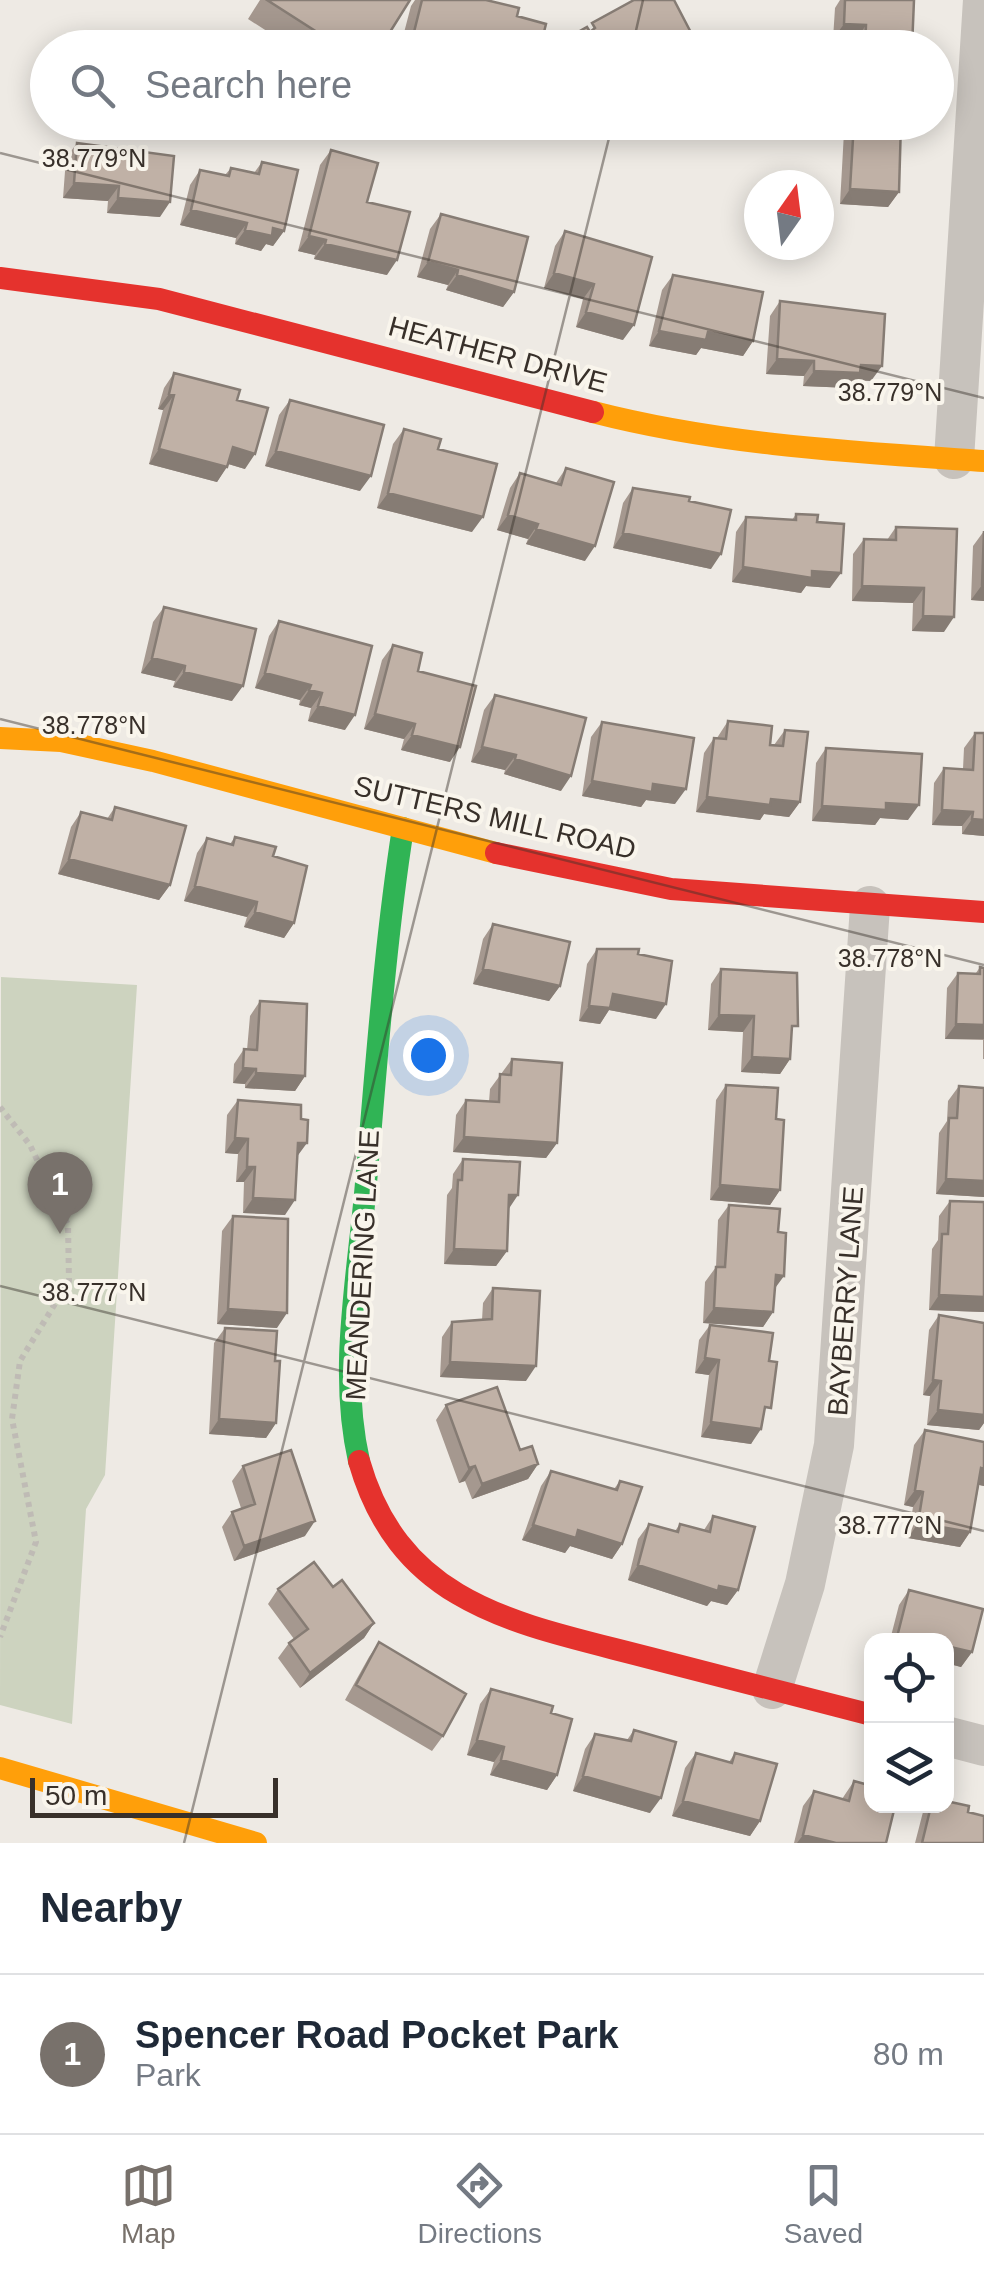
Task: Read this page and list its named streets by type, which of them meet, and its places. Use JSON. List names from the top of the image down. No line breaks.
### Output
{"streets":{"street":["HEATHER DRIVE","SUTTERS MILL ROAD","MEANDERING LANE","BAYBERRY LANE"]},"crossings":[["SUTTERS MILL ROAD","MEANDERING LANE"],["SUTTERS MILL ROAD","BAYBERRY LANE"],["MEANDERING LANE","BAYBERRY LANE"]],"scale_bar":"50 m","north":"top","page":{"search":"Search here","pins":"1","scale":"50 m","heading":"Nearby","list":[{"mark":"1","name":"Spencer Road Pocket Park","note":"Park","value":"80 m"}],"nav":["Map","Directions","Saved"]},"coordinates":["38.779°N","38.778°N","38.777°N"]}
